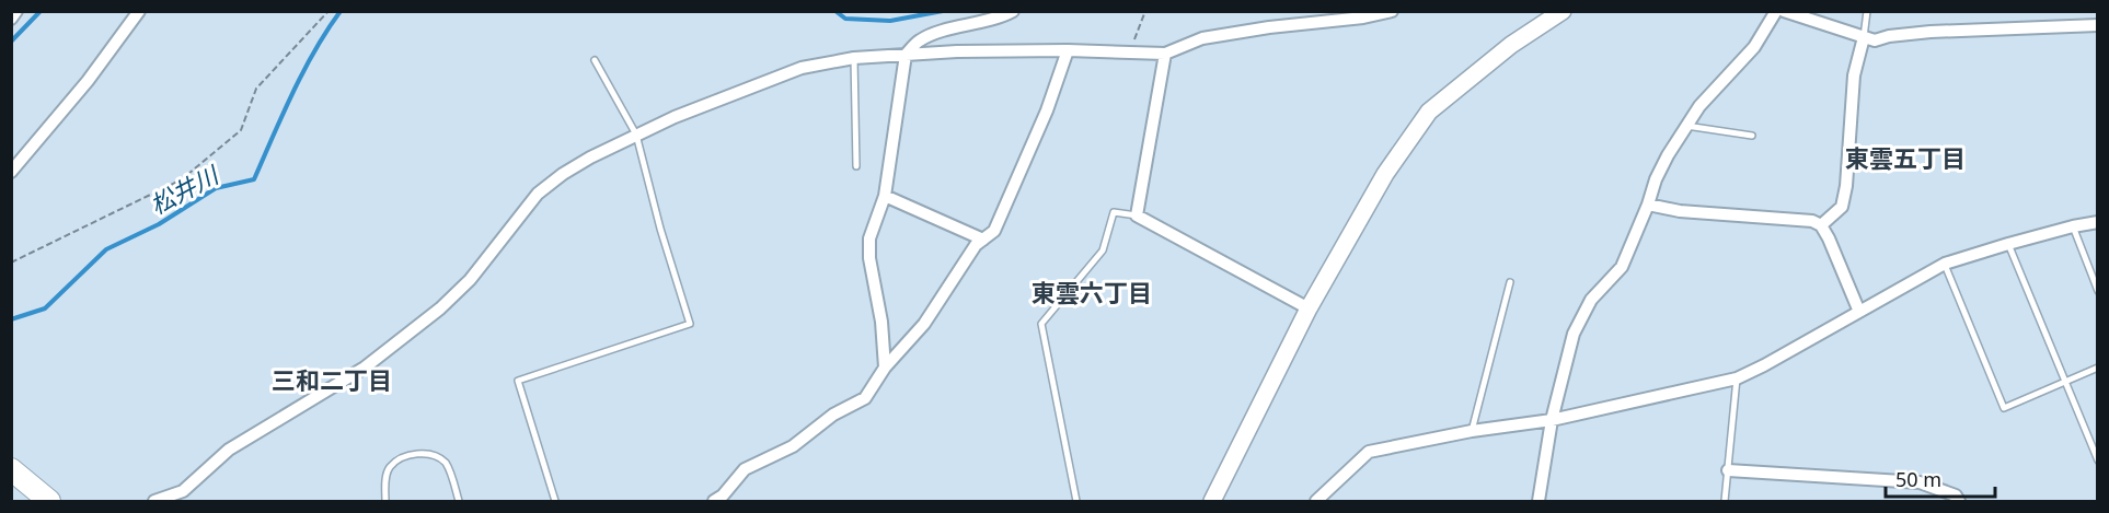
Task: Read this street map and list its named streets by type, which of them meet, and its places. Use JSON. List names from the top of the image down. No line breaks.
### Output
{"districts":["東雲五丁目","東雲六丁目","三和二丁目"],"water":["松井川"],"scale_bar":"50 m"}
